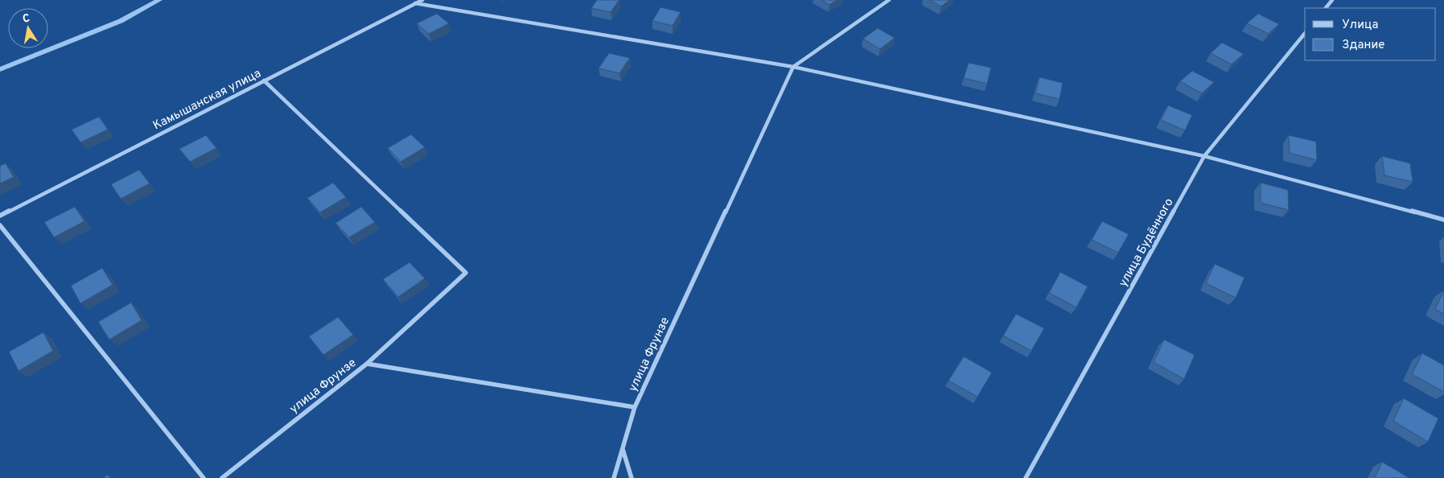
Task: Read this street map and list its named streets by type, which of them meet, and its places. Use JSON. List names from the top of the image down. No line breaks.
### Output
{"streets":{"street":["Камышанская улица","улица Будённого","улица Фрунзе"]},"legend":["Улица","Здание"],"north":"top"}
